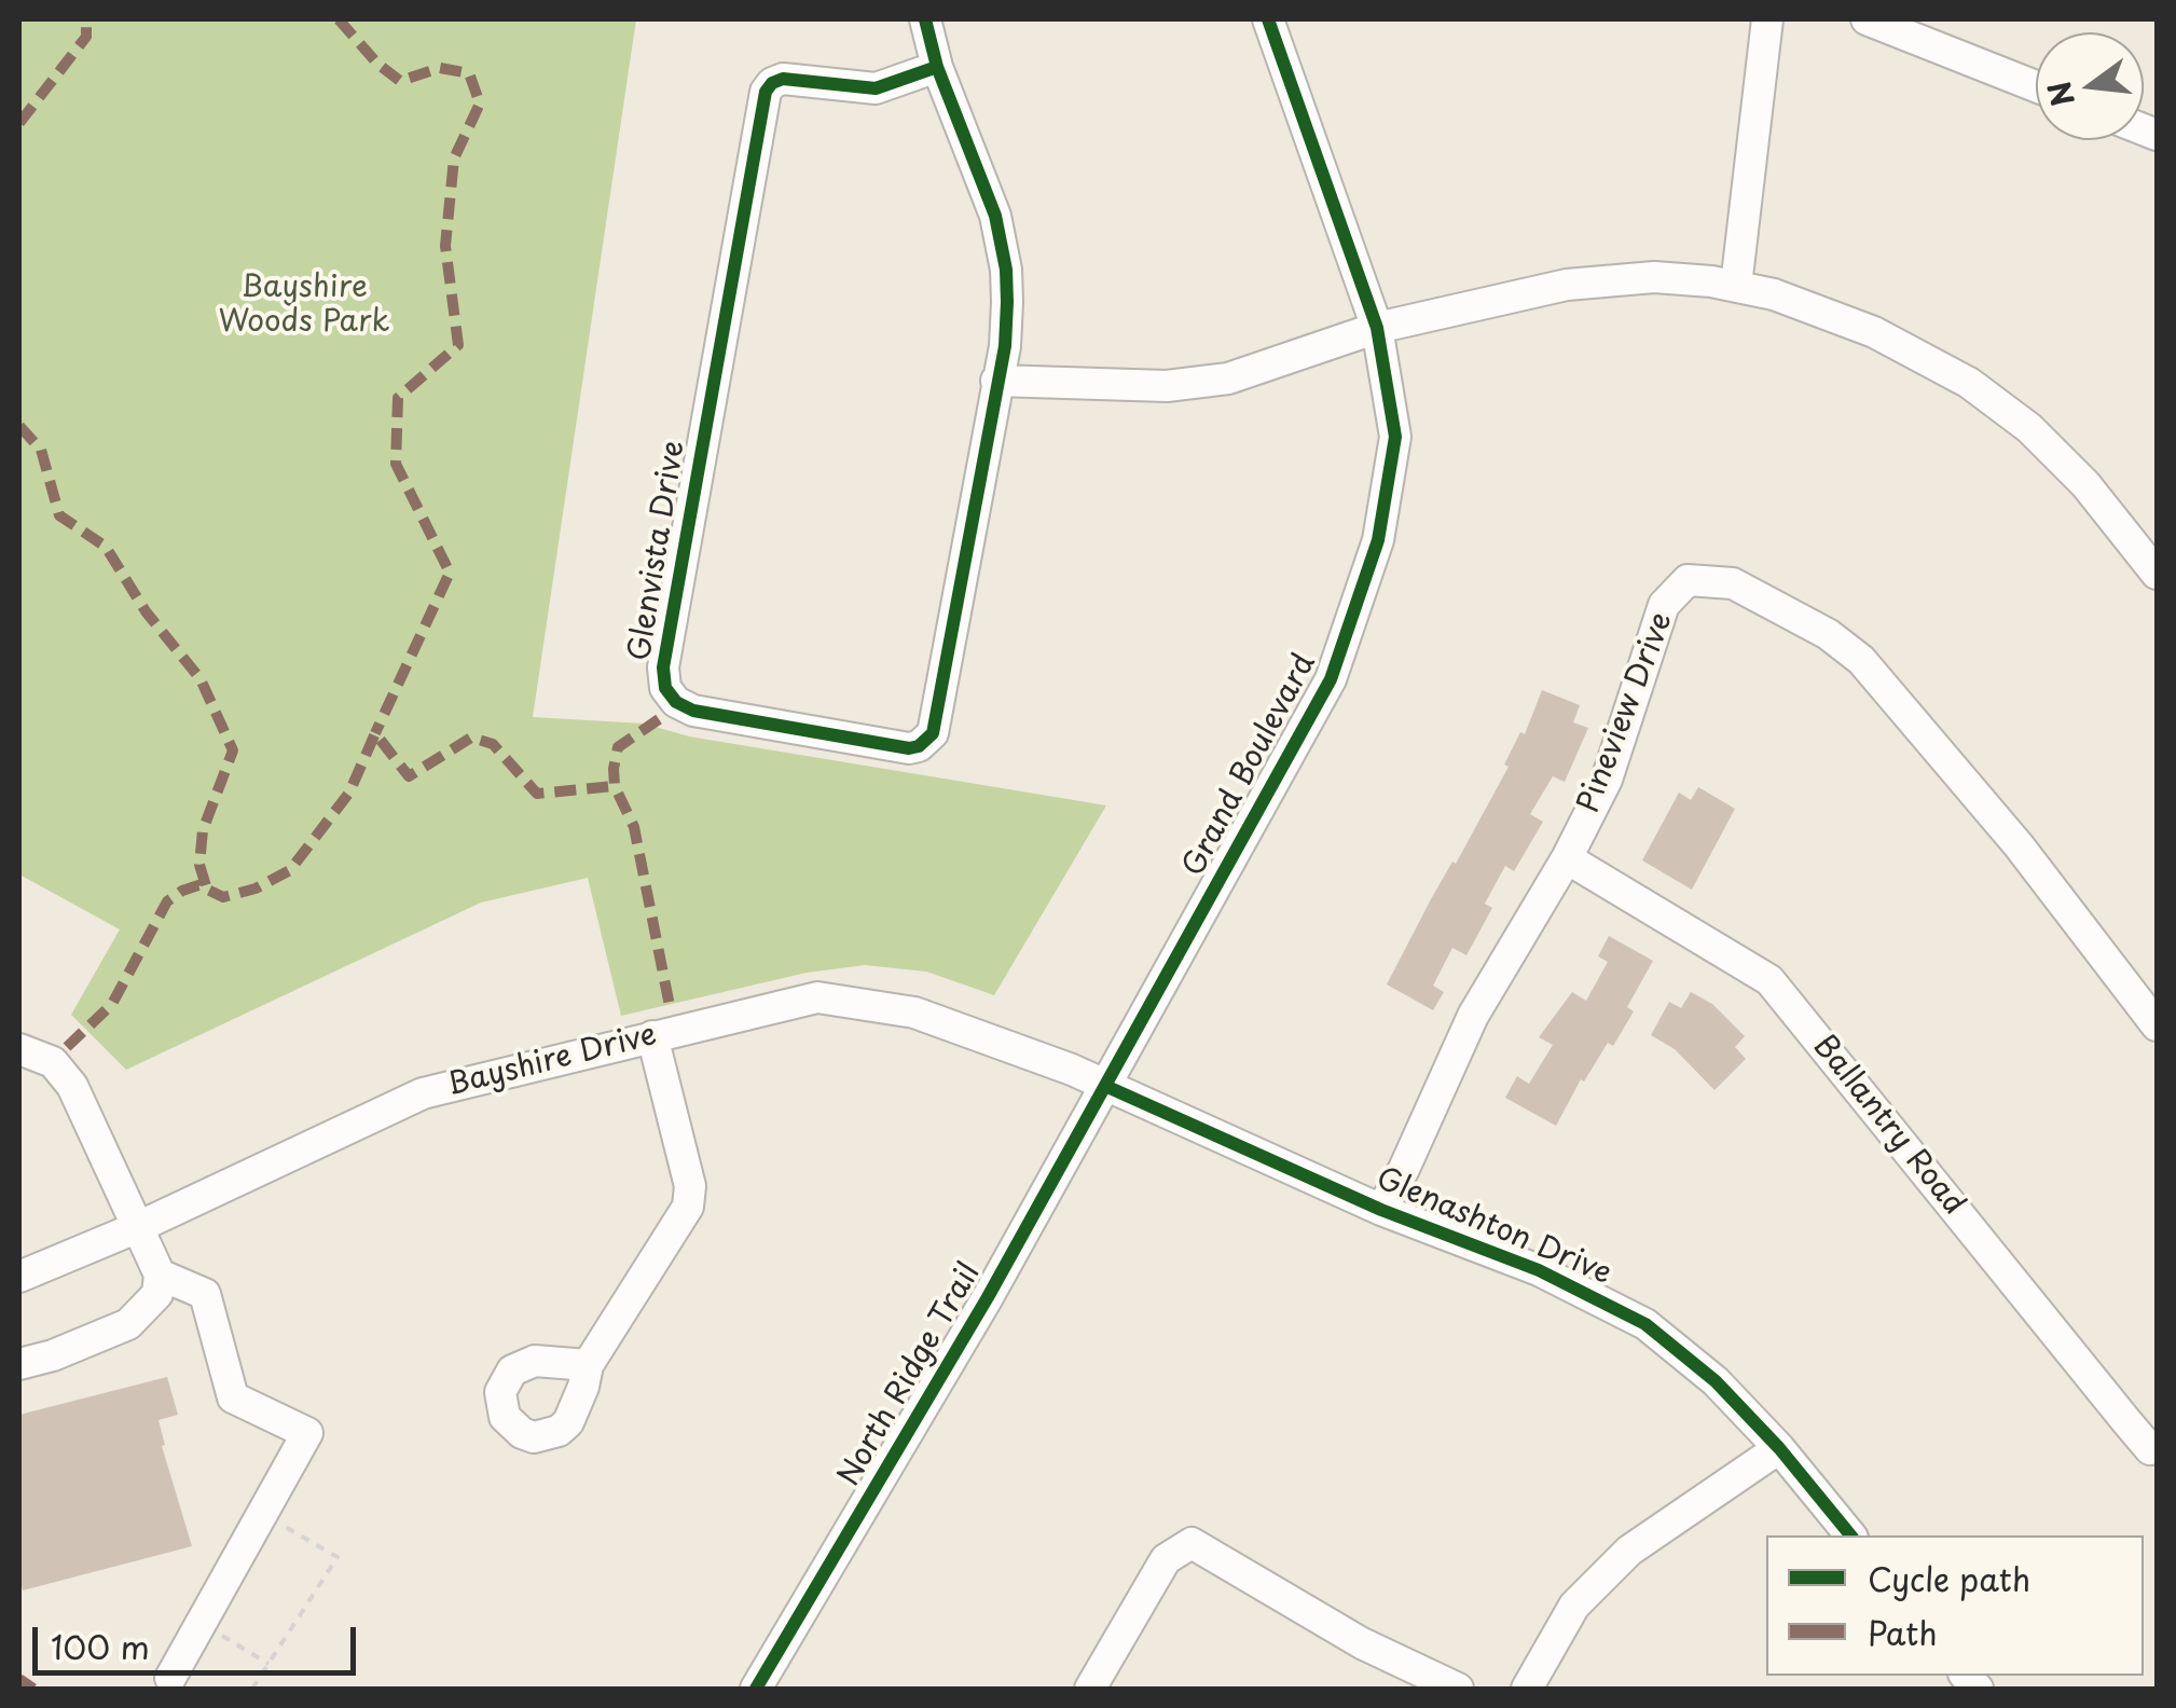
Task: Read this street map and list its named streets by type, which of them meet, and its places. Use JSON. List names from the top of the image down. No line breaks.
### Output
{"streets":{"street":["Glenvista Drive","Pineview Drive","Grand Boulevard","Bayshire Drive","Ballantry Road","Glenashton Drive","North Ridge Trail"]},"crossings":[["Pineview Drive","Ballantry Road"],["Pineview Drive","Glenashton Drive"],["Grand Boulevard","Bayshire Drive"],["Grand Boulevard","Glenashton Drive"],["Grand Boulevard","North Ridge Trail"],["Bayshire Drive","Glenashton Drive"],["Bayshire Drive","North Ridge Trail"],["Glenashton Drive","North Ridge Trail"]],"parks":["Bayshire Woods Park"],"legend":["Cycle path","Path"],"scale_bar":"100 m","north":"left"}
